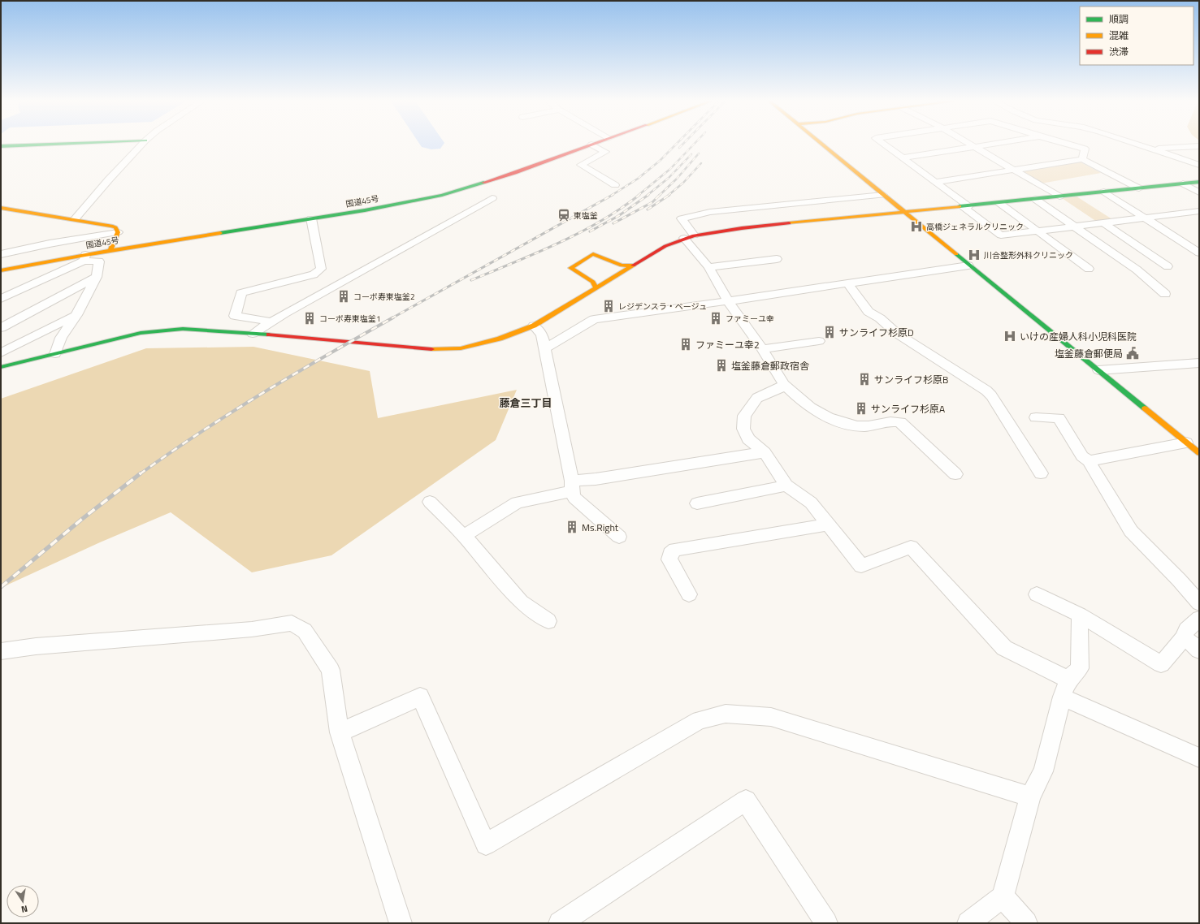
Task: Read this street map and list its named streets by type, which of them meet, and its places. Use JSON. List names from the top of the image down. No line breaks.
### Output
{"streets":{"main road":["国道45号"]},"districts":["藤倉三丁目"],"places":{"station":["東塩釜"],"hospital":["高橋ジェネラルクリニック","川合整形外科クリニック","いけの産婦人科小児科医院"],"building":["コーポ寿東塩釜2","レジデンスラ・ベージュ","コーポ寿東塩釜1","ファミーユ幸","サンライフ杉原D","ファミーユ幸2","塩釜藤倉郵政宿舎","サンライフ杉原B","サンライフ杉原A","Ms.Right"],"public building":["塩釜藤倉郵便局"]},"legend":["順調","混雑","渋滞"],"north":"bottom"}
